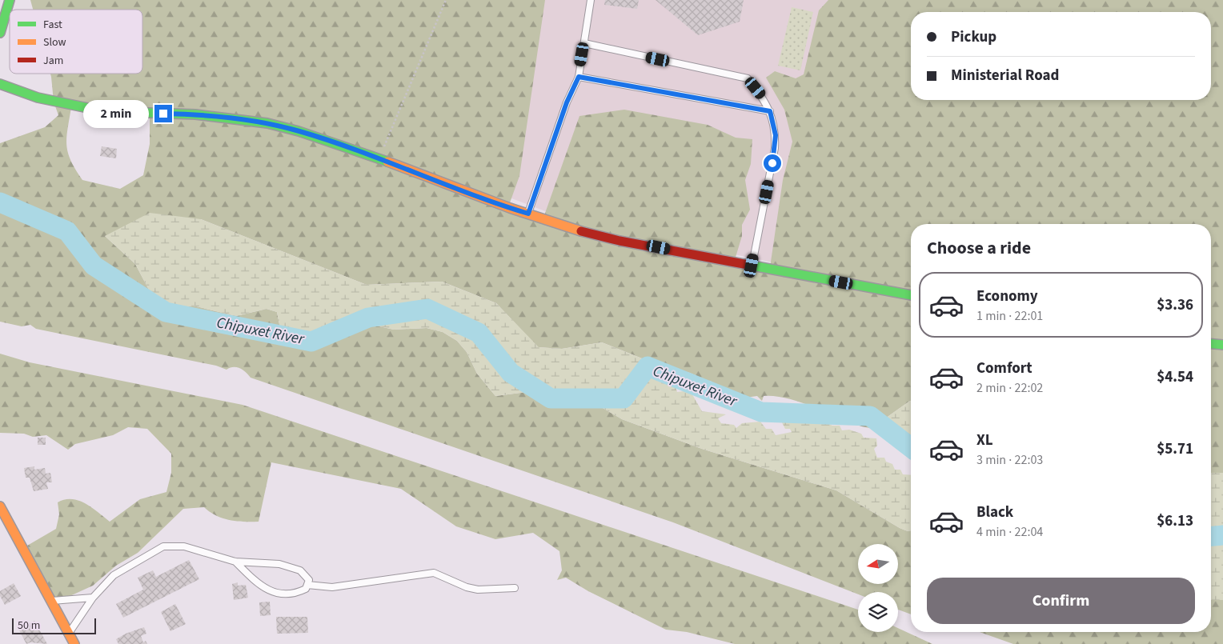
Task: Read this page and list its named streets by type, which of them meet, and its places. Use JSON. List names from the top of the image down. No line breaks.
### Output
{"water":["Chipuxet River"],"legend":["Fast","Slow","Jam"],"scale_bar":"50 m","north":"left","page":{"banner":["Pickup","Ministerial Road"],"bubble":"2 min","heading":"Choose a ride","list":[{"name":"Economy","note":"1 min · 22:01","value":"$3.36"},{"name":"Comfort","note":"2 min · 22:02","value":"$4.54"},{"name":"XL","note":"3 min · 22:03","value":"$5.71"},{"name":"Black","note":"4 min · 22:04","value":"$6.13"}],"buttons":"Confirm","scale":"50 m"}}
